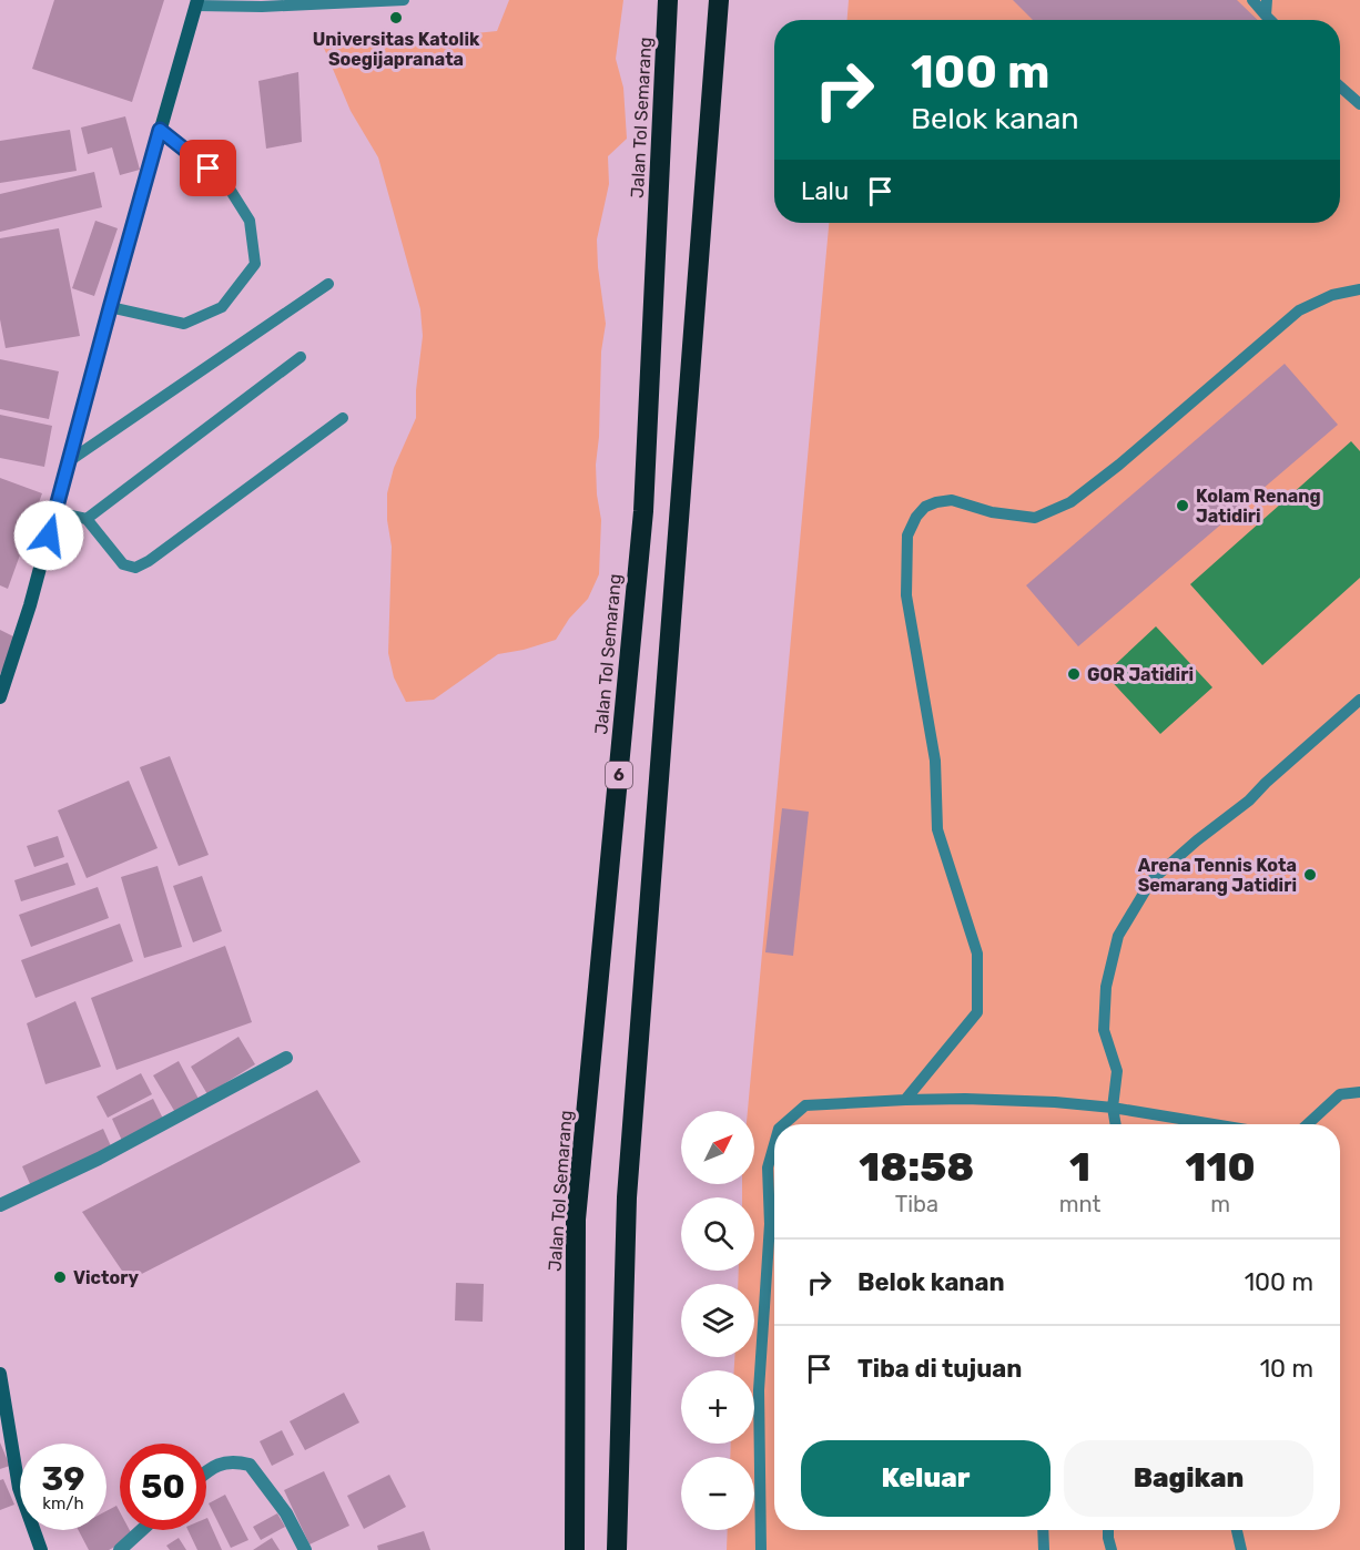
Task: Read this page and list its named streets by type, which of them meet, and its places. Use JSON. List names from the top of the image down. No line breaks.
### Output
{"streets":{"highway":["Jalan Tol Semarang","6"]},"places":["Universitas Katolik Soegijapranata","Kolam Renang Jatidiri","GOR Jatidiri","Arena Tennis Kota Semarang Jatidiri","Victory"],"north":"top right","page":{"turn":["100 m","Belok kanan"],"then":"Lalu","map_buttons":["+","−"],"eta":["18:58","Tiba","1","mnt","110","m"],"list":[{"name":"Belok kanan","value":"100 m"},{"name":"Tiba di tujuan","value":"10 m"}],"buttons":["Keluar","Bagikan"],"speed":"39 km/h","limit":"50"}}
